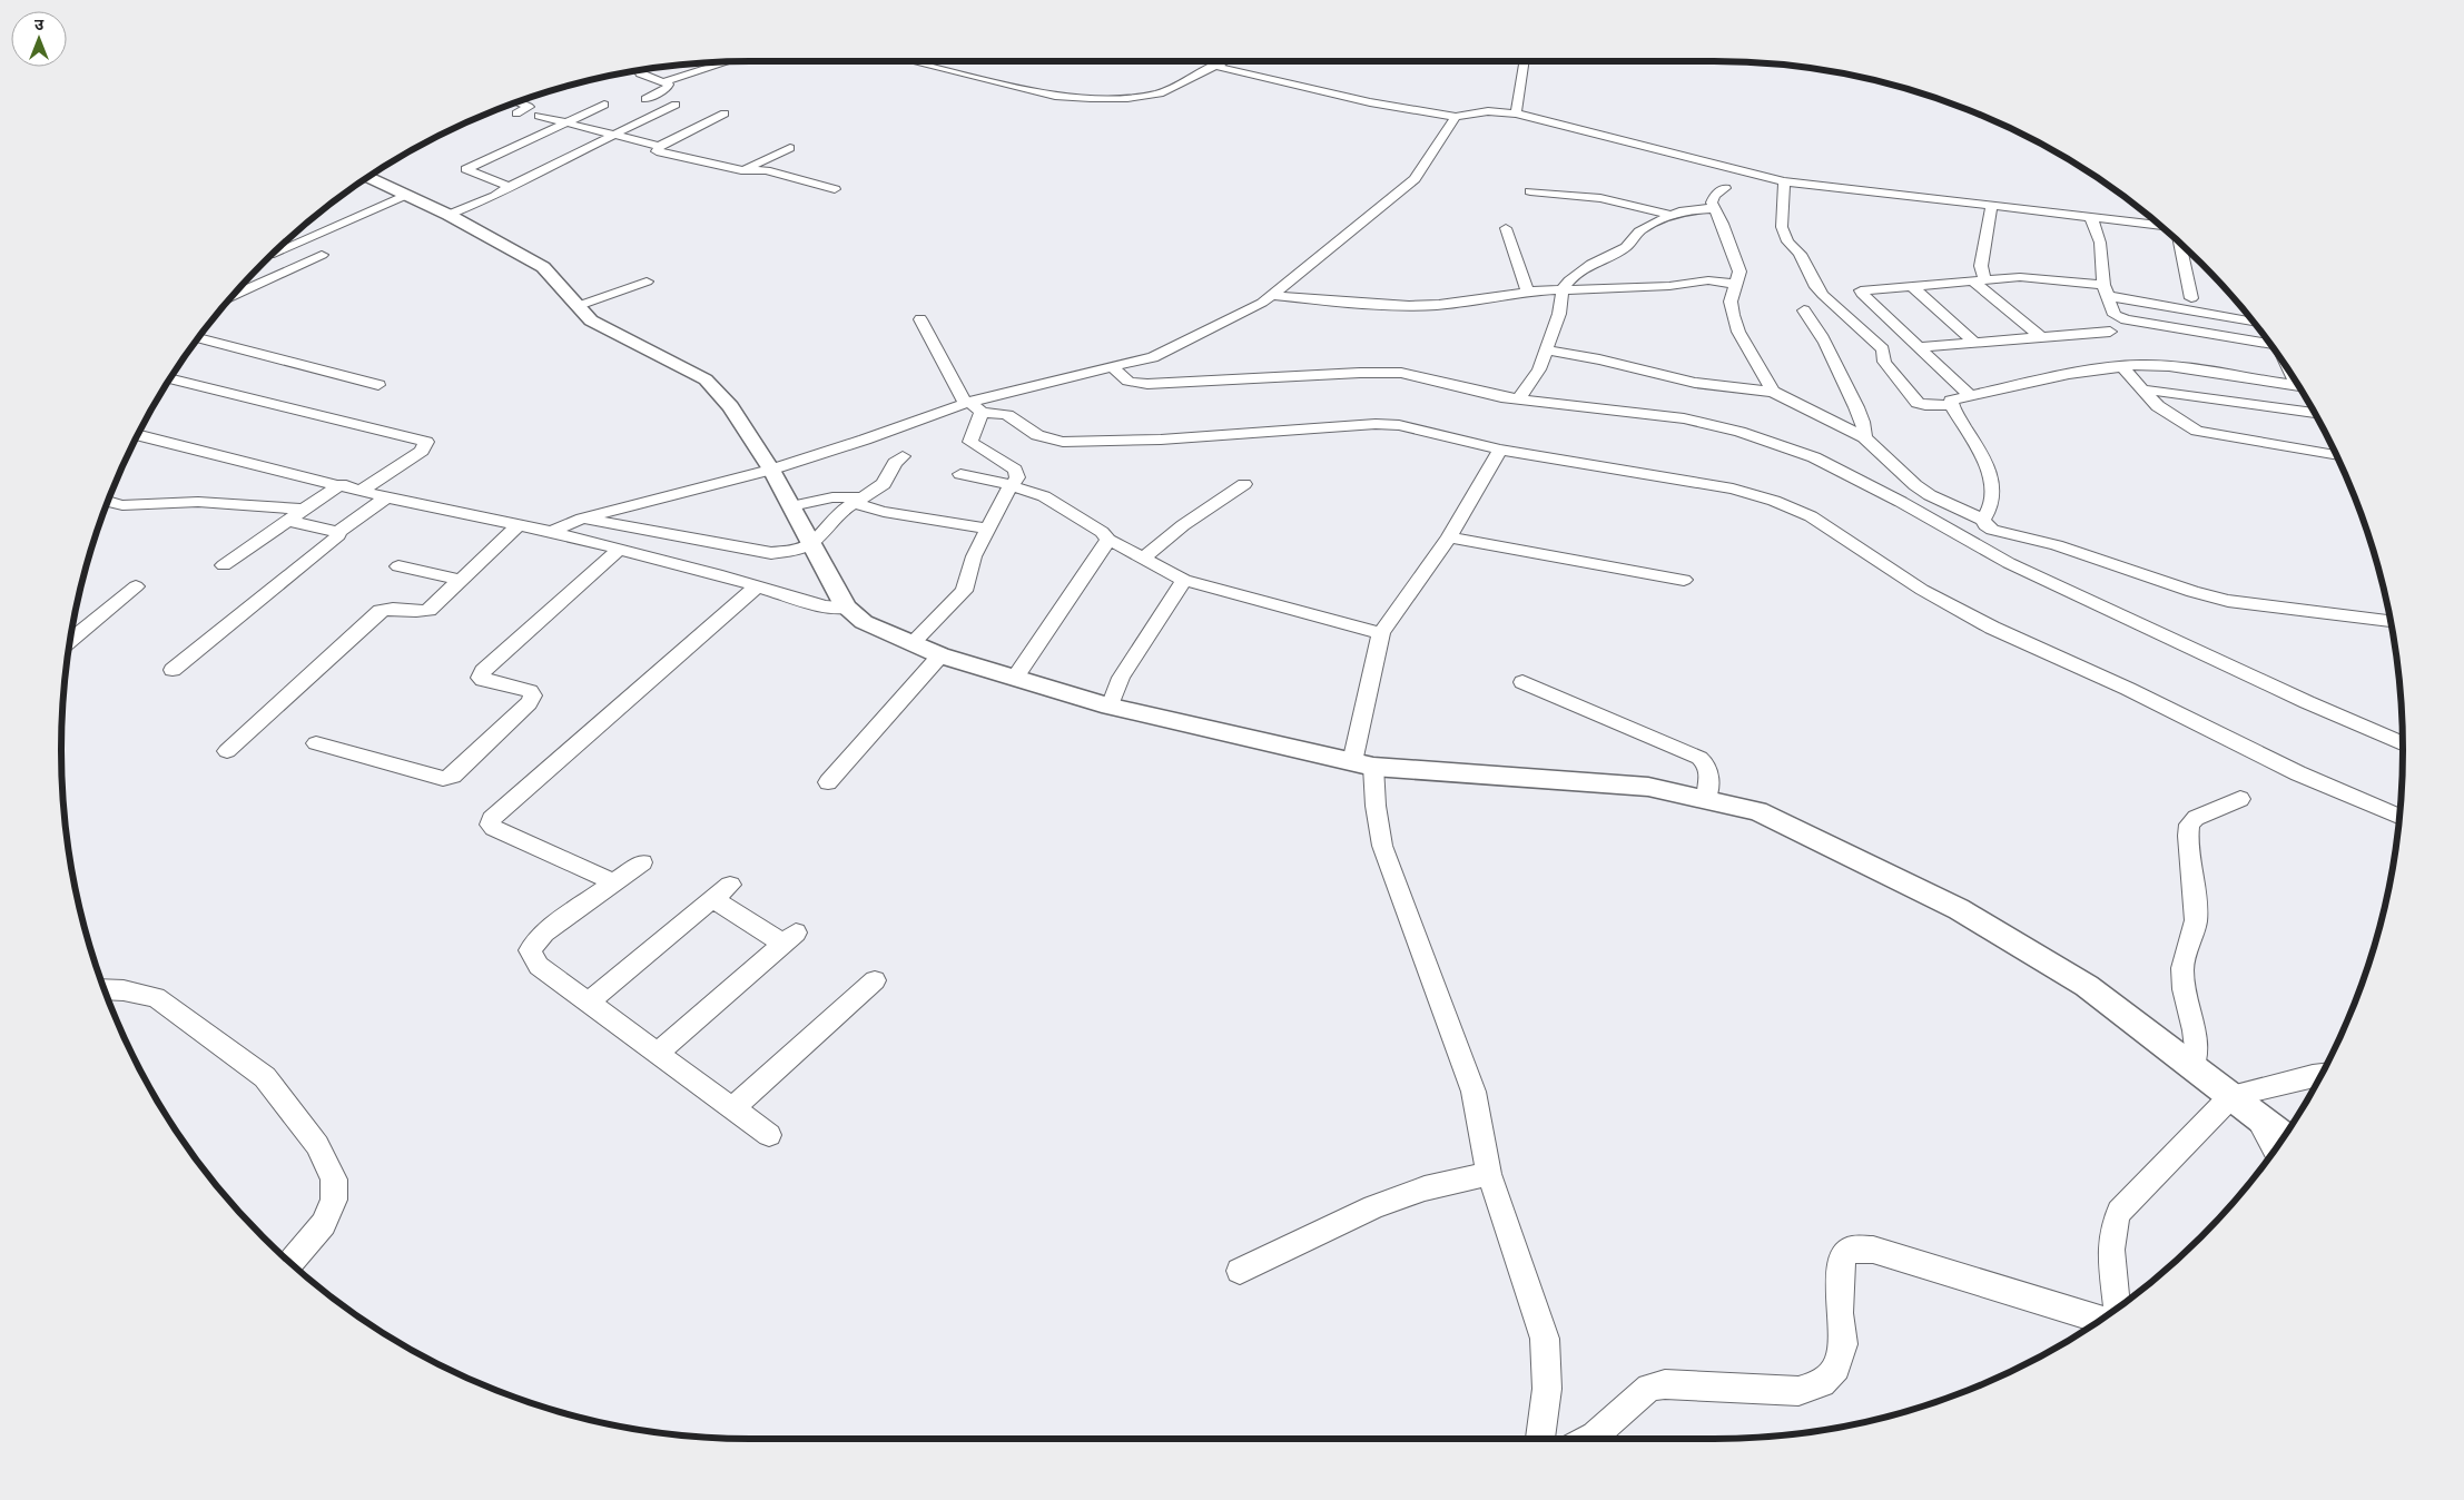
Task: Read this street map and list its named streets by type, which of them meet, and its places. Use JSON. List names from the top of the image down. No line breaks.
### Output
{"north":"top"}
